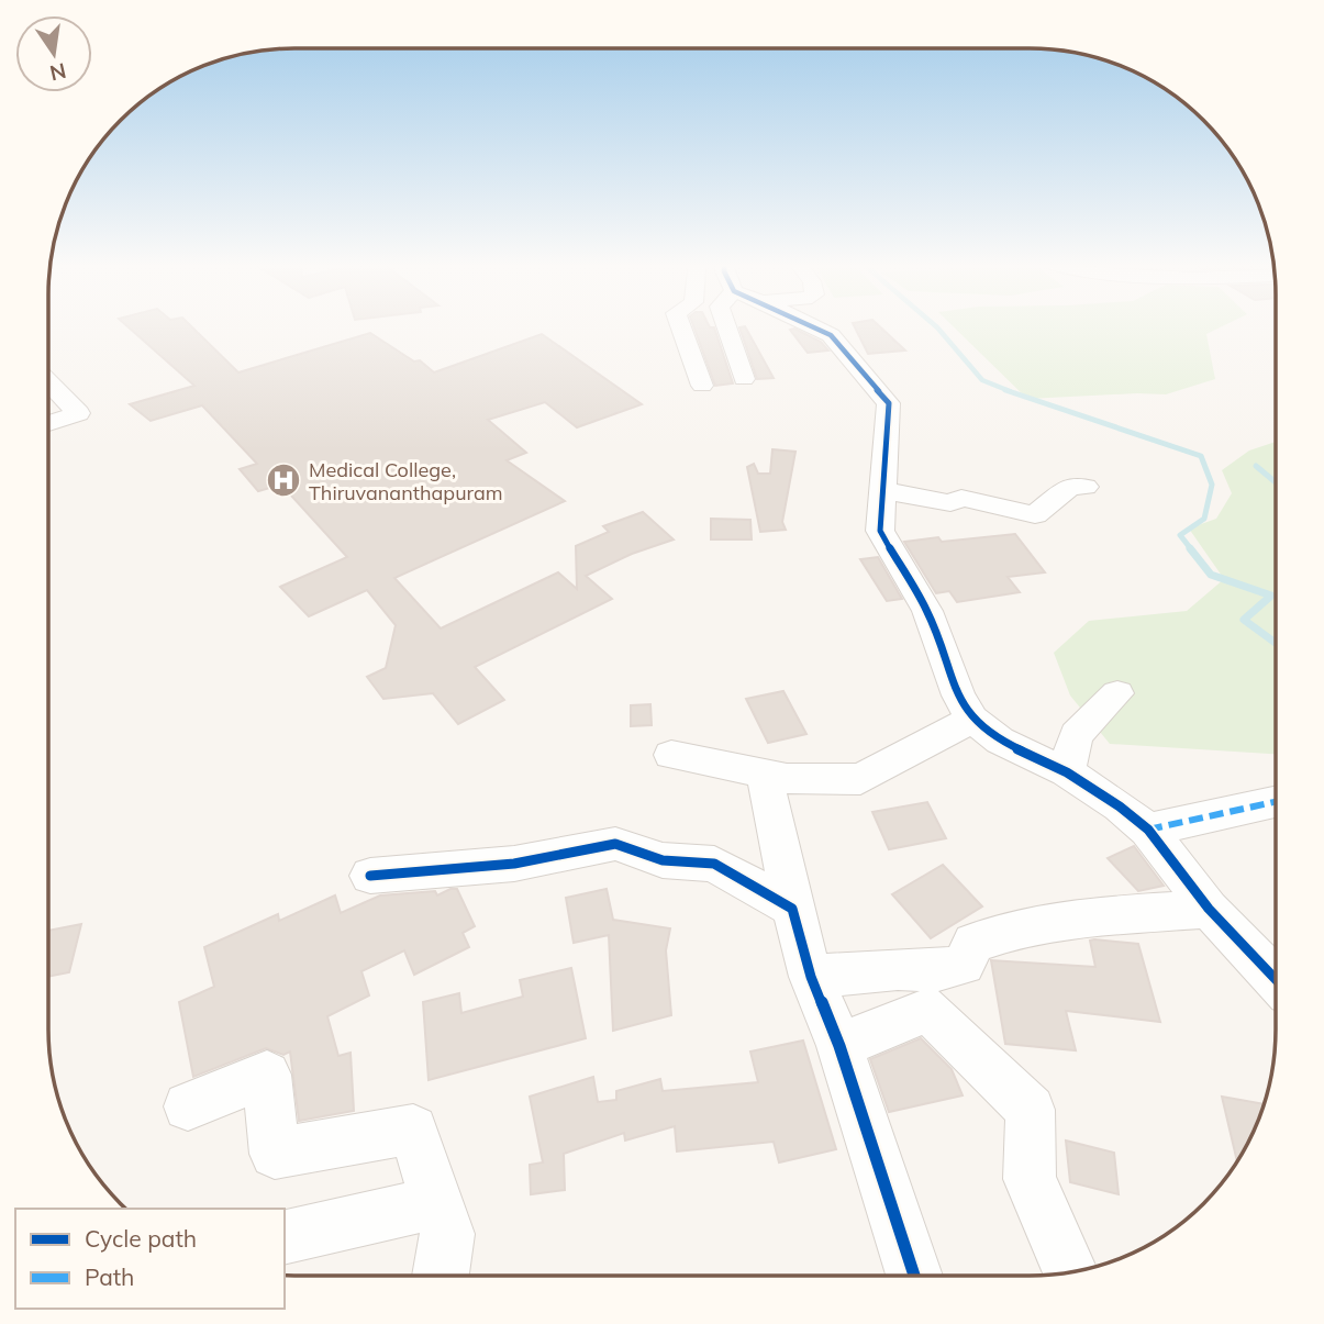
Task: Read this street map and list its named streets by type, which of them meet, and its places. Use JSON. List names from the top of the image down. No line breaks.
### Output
{"places":{"hospital":["Medical College, Thiruvananthapuram"]},"legend":["Cycle path","Path"],"north":"bottom"}
